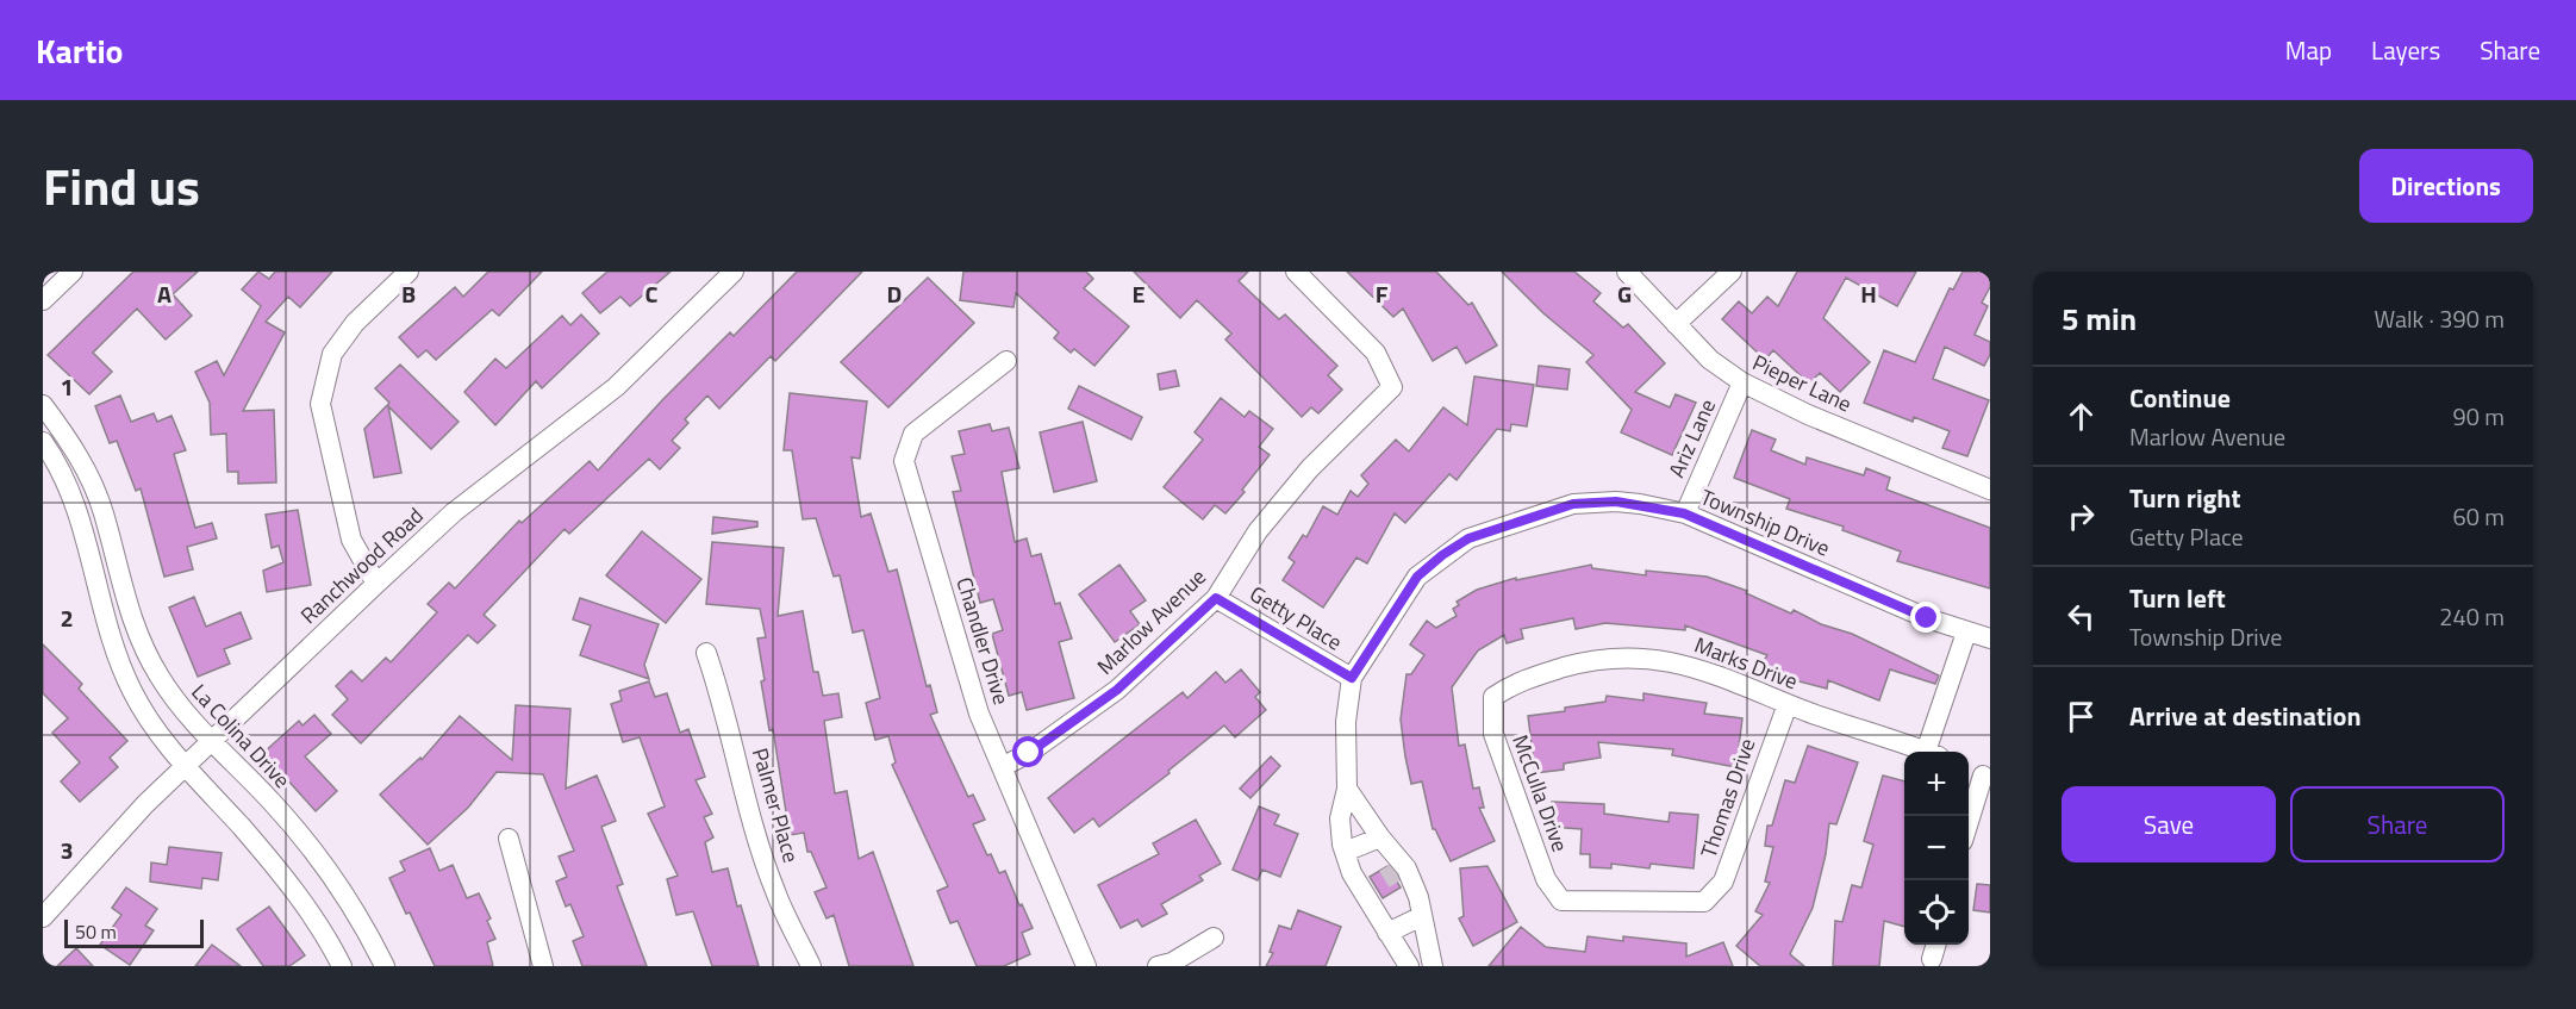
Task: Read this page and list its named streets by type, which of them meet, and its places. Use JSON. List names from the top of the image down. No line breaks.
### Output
{"streets":{"street":["Pieper Lane","Ariz Lane","Township Drive","Ranchwood Road","Getty Place","Marlow Avenue","Chandler Drive","Marks Drive","La Colina Drive","McCulla Drive","Thomas Drive","Palmer Place"]},"crossings":[["Pieper Lane","Ariz Lane"],["Ariz Lane","Township Drive"],["Township Drive","Getty Place"],["Ranchwood Road","La Colina Drive"],["Getty Place","Marlow Avenue"],["Marlow Avenue","Chandler Drive"],["Marks Drive","McCulla Drive"],["Marks Drive","Thomas Drive"],["McCulla Drive","Thomas Drive"]],"scale_bar":"50 m","page":{"header":"Kartio","nav":["Map","Layers","Share"],"title":"Find us","buttons":["Directions",["Save","Share"]],"heading":["5 min","Walk · 390 m"],"list":[["Continue","Marlow Avenue","90 m"],["Turn right","Getty Place","60 m"],["Turn left","Township Drive","240 m"],"Arrive at destination"],"map_buttons":["+","−"],"scale":"50 m"},"grid":{"columns":["A","B","C","D","E","F","G","H"],"rows":["1","2","3"]}}
